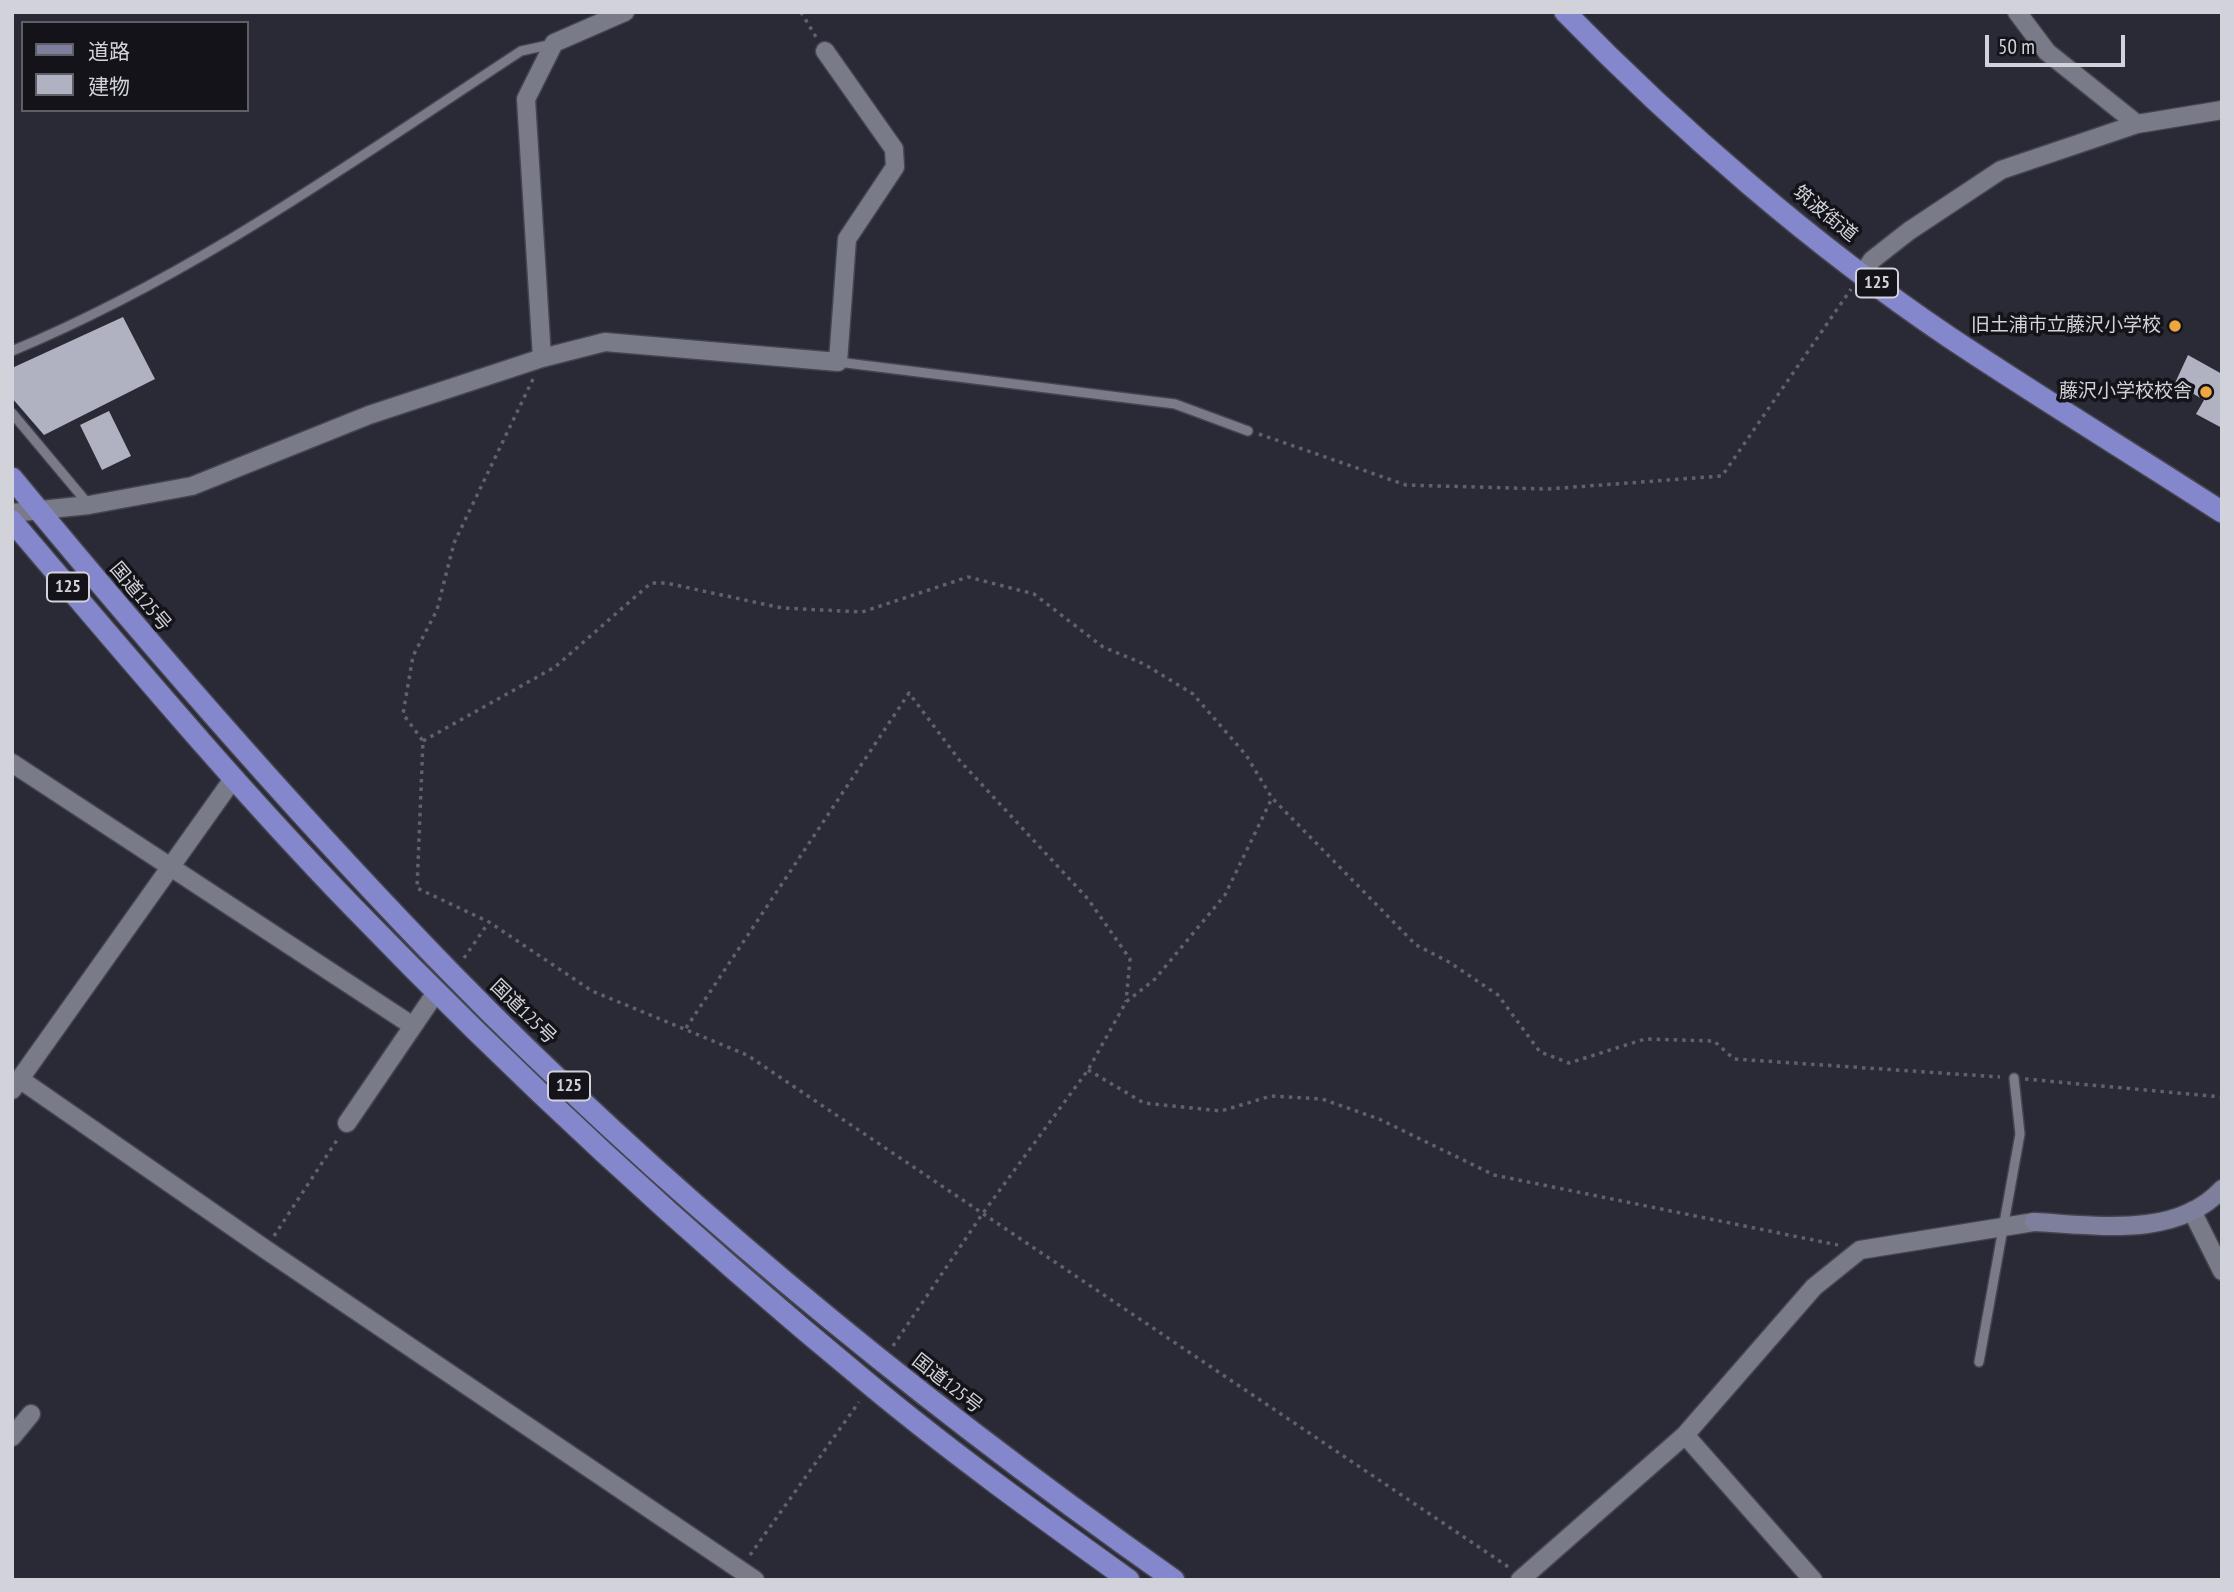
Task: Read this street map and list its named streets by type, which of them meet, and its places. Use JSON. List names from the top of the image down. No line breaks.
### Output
{"streets":{"highway":["筑波街道","125","国道125号"]},"places":["旧土浦市立藤沢小学校","藤沢小学校校舎"],"legend":["道路","建物"],"scale_bar":"50 m"}
